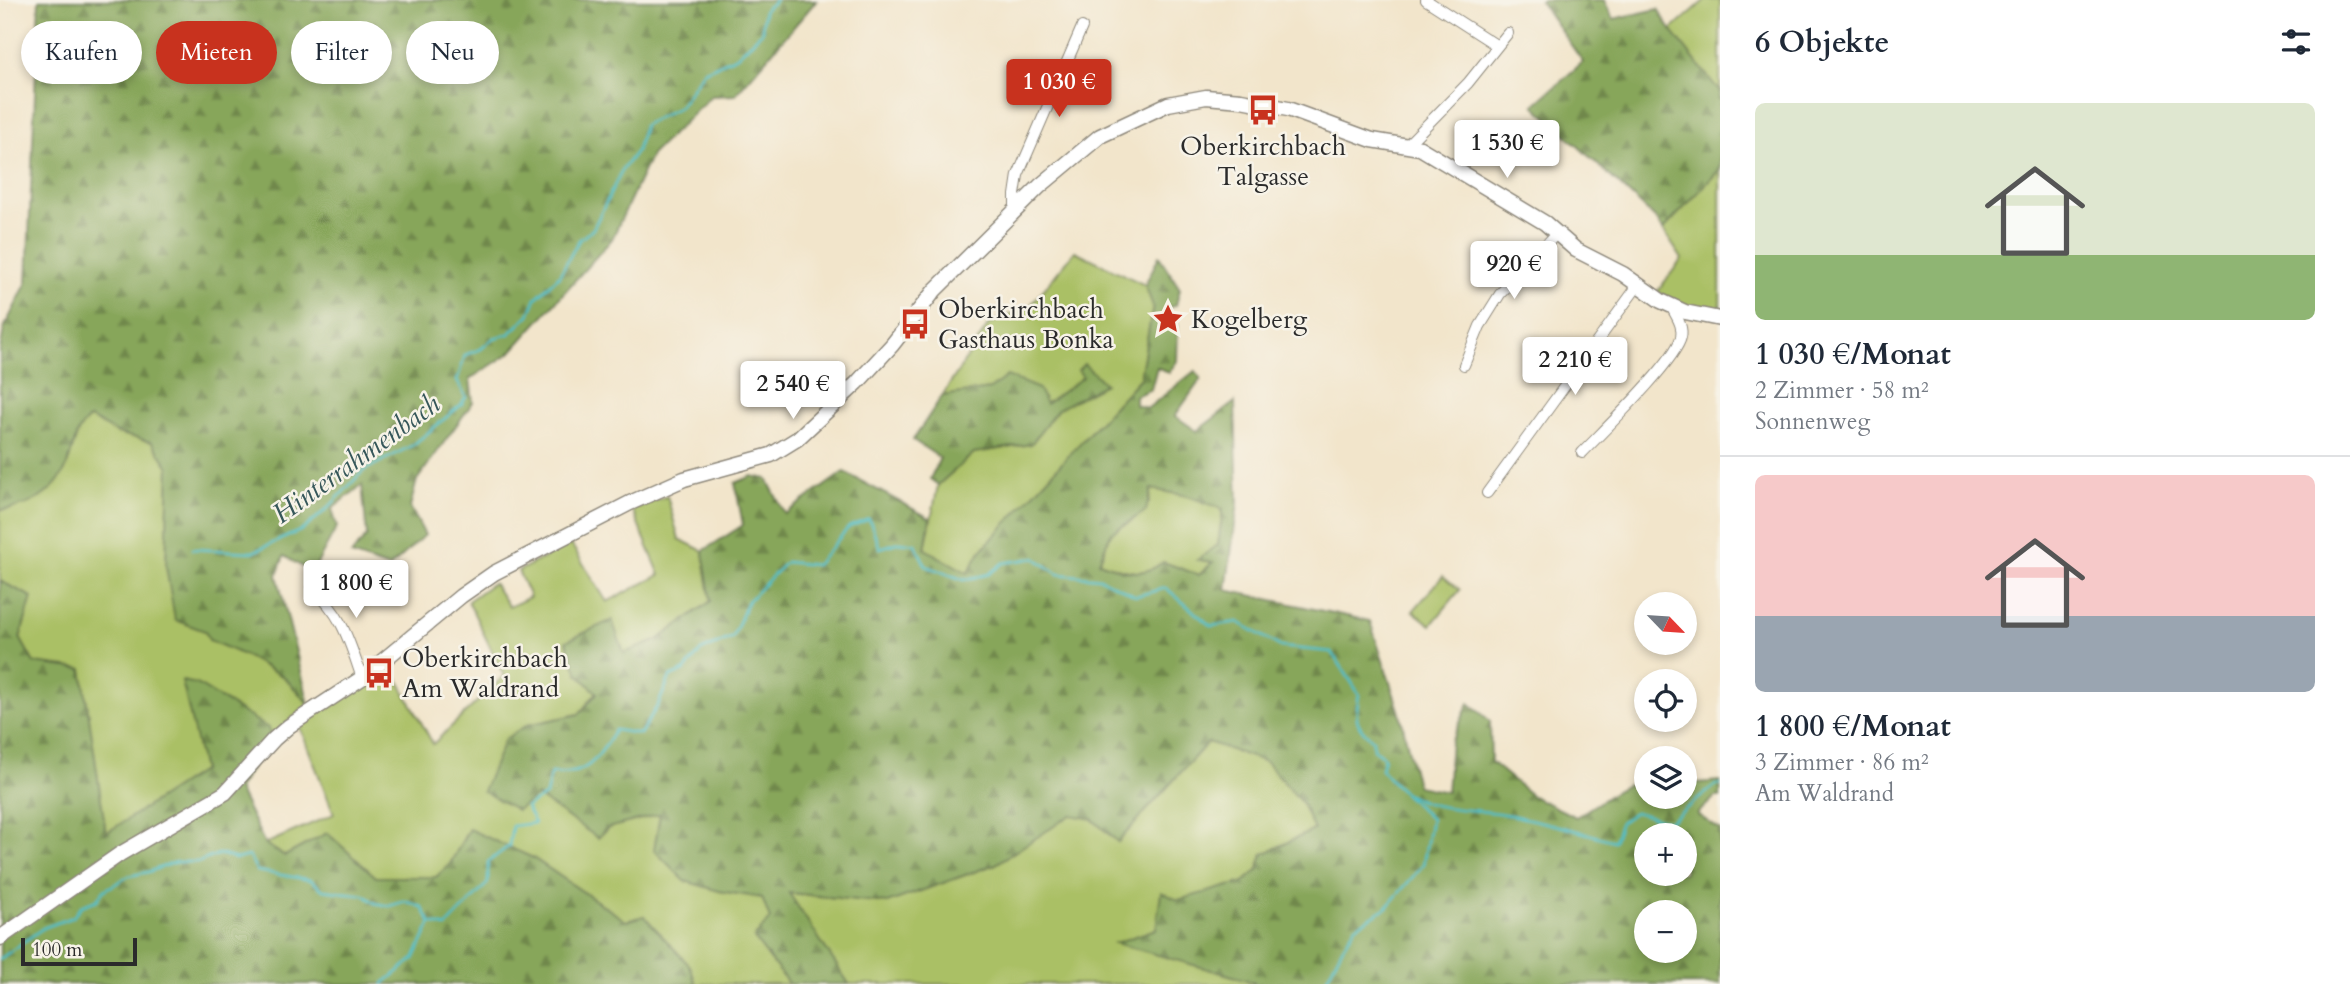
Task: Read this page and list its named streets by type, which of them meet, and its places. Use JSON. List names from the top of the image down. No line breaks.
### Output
{"water":["Hinterrahmenbach"],"places":{"bus stop":["Oberkirchbach Talgasse","Oberkirchbach Gasthaus Bonka","Oberkirchbach Am Waldrand"],"place":["Kogelberg"]},"scale_bar":"100 m","north":"bottom right","page":{"heading":"6 Objekte","chip":["Kaufen","Mieten","Filter","Neu"],"price":["1 030 €","1 530 €","920 €","2 210 €","2 540 €","1 800 €"],"list":[{"name":"1 030 €/Monat","note":"2 Zimmer · 58 m² · Sonnenweg"},{"name":"1 800 €/Monat","note":"3 Zimmer · 86 m² · Am Waldrand"}],"map_buttons":["+","−"],"scale":"100 m"}}
